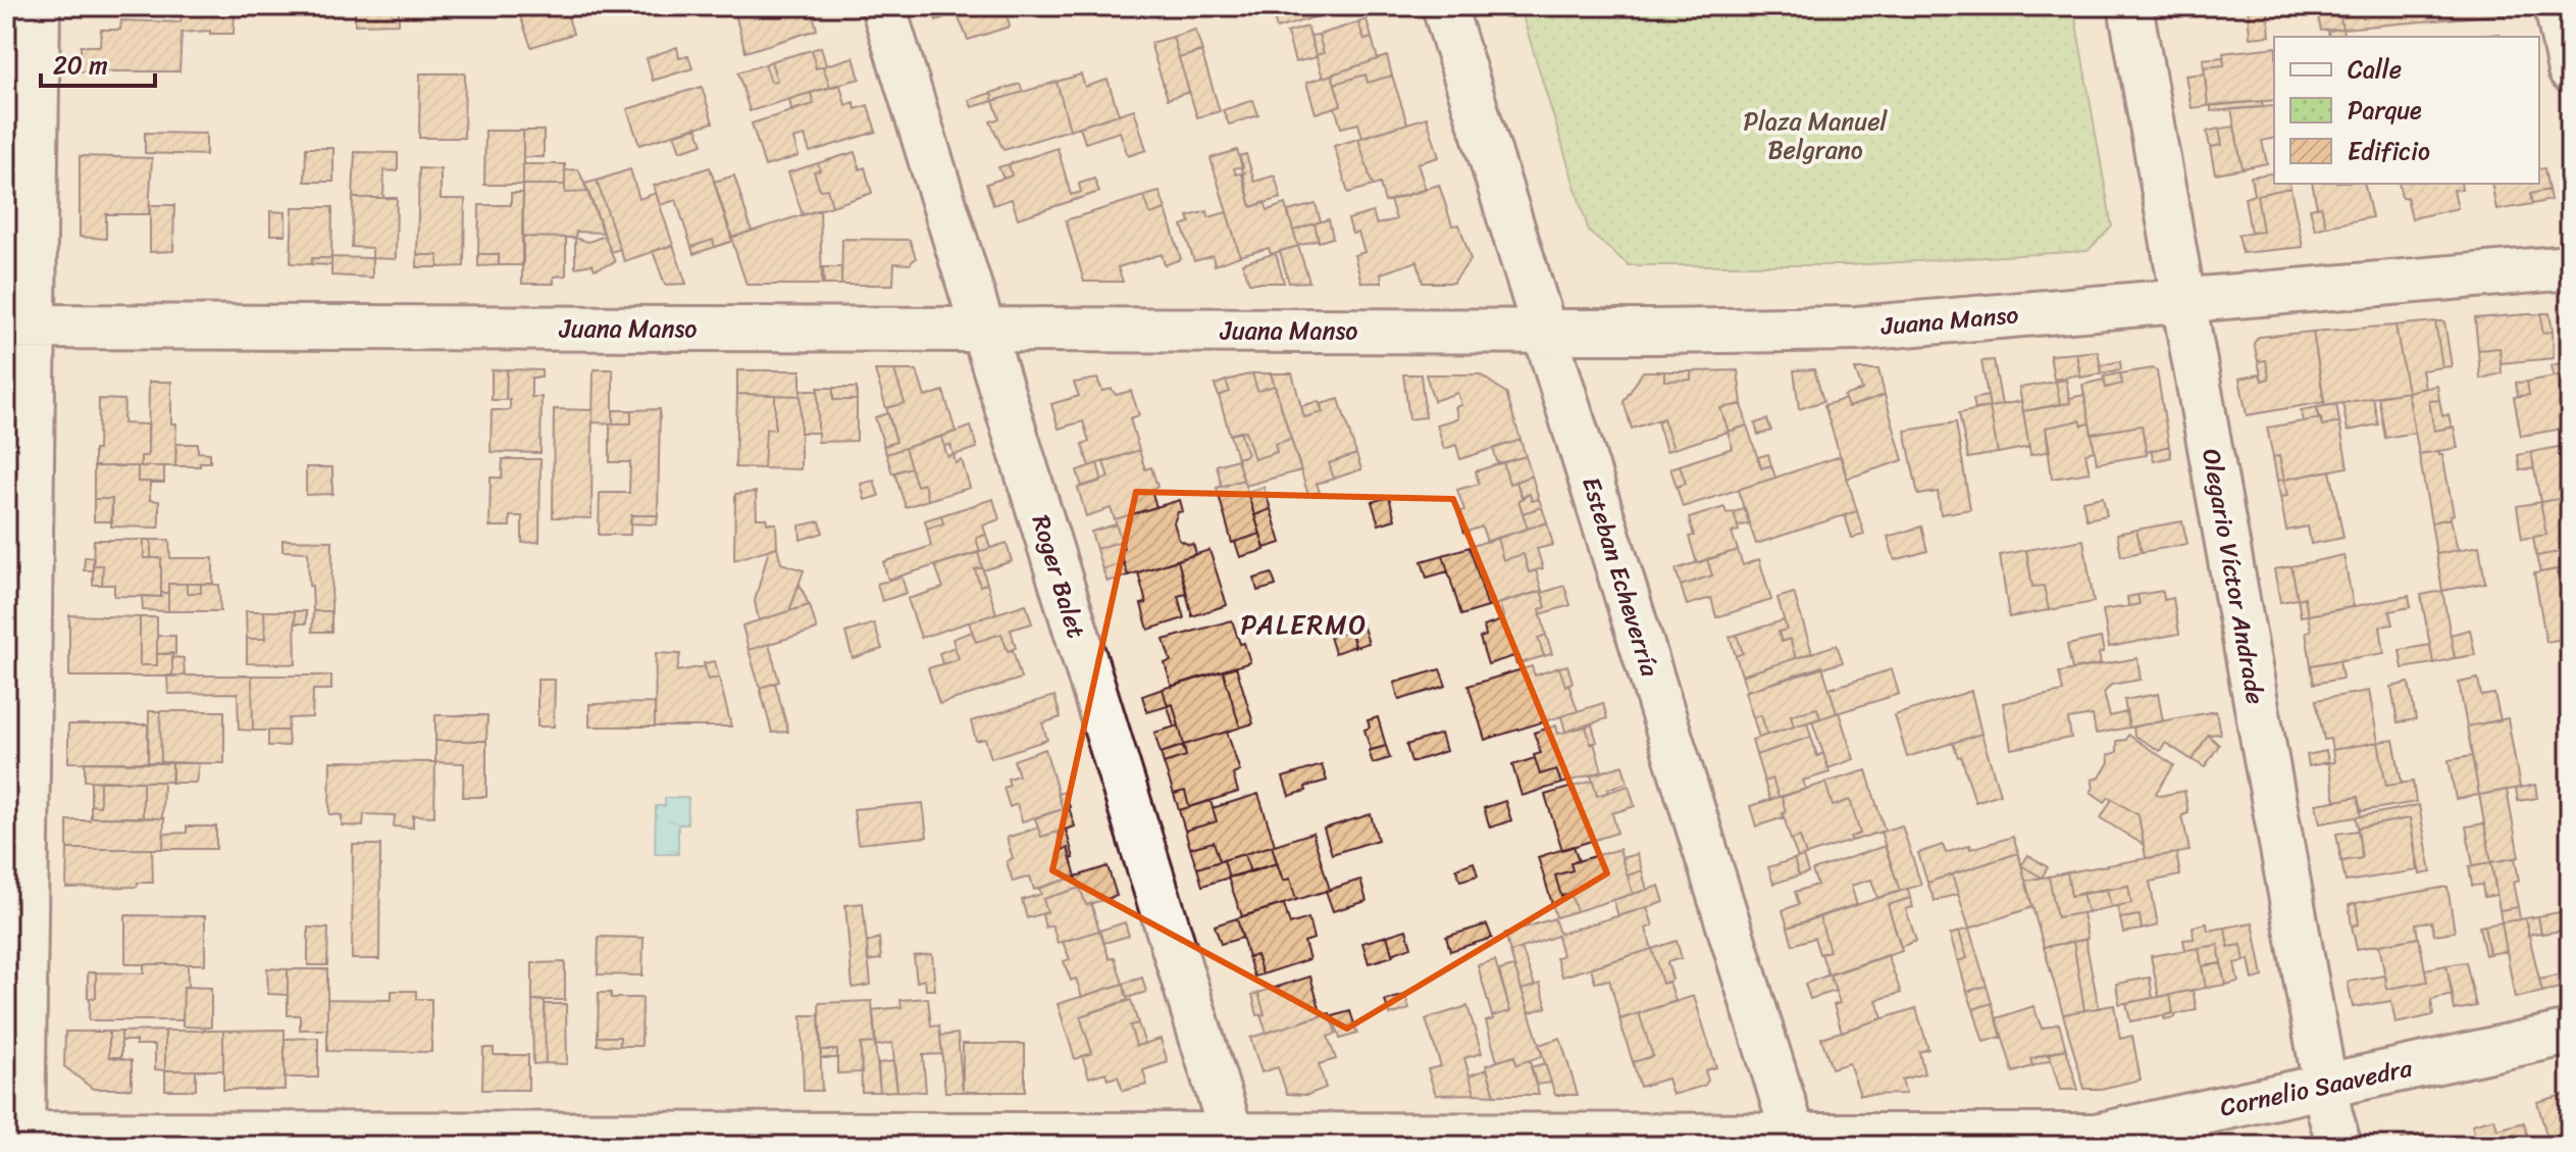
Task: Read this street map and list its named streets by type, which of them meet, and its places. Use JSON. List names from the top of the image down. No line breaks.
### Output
{"streets":{"street":["Juana Manso","Roger Balet","Esteban Echeverría","Olegario Víctor Andrade","Cornelio Saavedra"]},"crossings":[["Juana Manso","Roger Balet"],["Juana Manso","Esteban Echeverría"],["Juana Manso","Olegario Víctor Andrade"],["Roger Balet","Cornelio Saavedra"],["Esteban Echeverría","Cornelio Saavedra"],["Olegario Víctor Andrade","Cornelio Saavedra"]],"districts":["PALERMO"],"parks":["Plaza Manuel Belgrano"],"legend":["Calle","Parque","Edificio"],"scale_bar":"20 m"}
